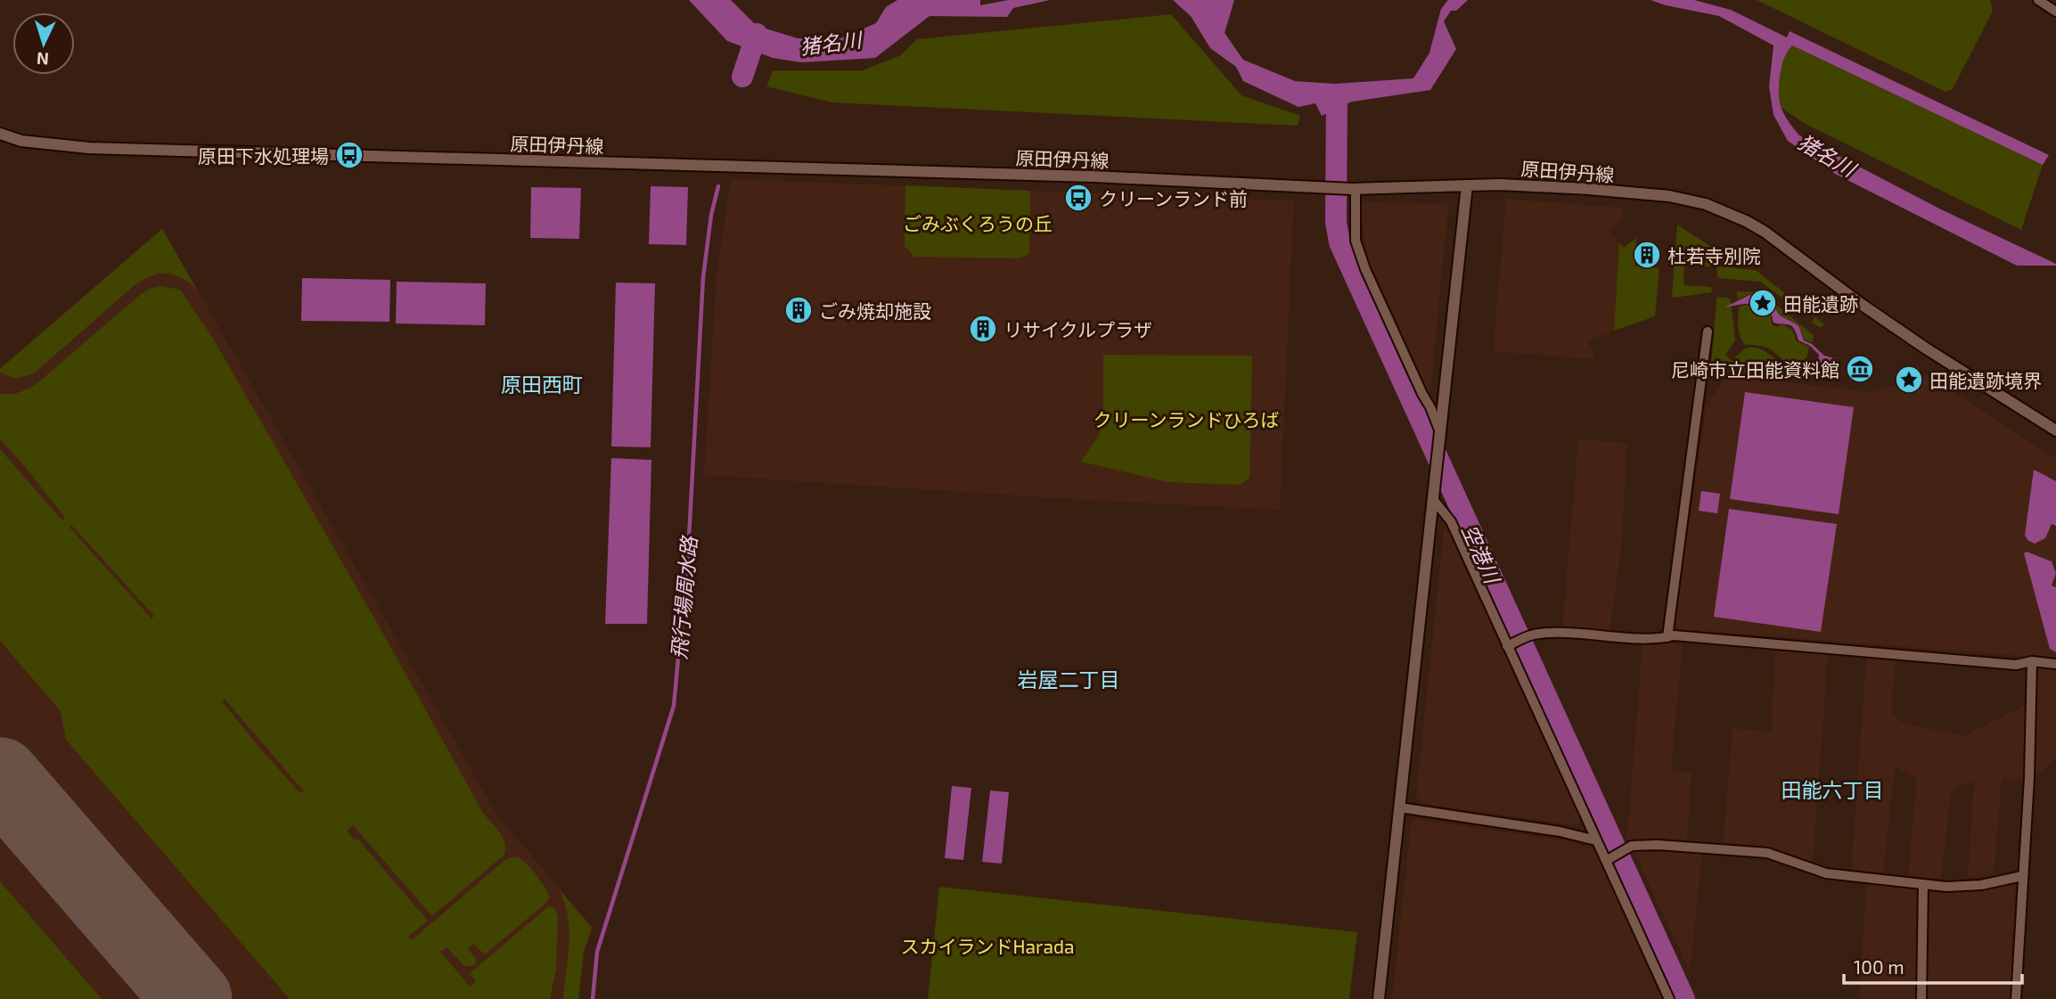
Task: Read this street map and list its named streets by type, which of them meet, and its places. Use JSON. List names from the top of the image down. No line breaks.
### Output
{"streets":{"street":["原田伊丹線"]},"districts":["原田西町","岩屋二丁目","田能六丁目"],"water":["猪名川","空港川","飛行場周水路"],"parks":["ごみぶくろうの丘","クリーンランドひろば","スカイランドHarada"],"places":{"bus stop":["原田下水処理場","クリーンランド前"],"building":["杜若寺別院","ごみ焼却施設","リサイクルプラザ"],"place":["田能遺跡","田能遺跡境界"],"museum":["尼崎市立田能資料館"]},"scale_bar":"100 m","north":"bottom"}
